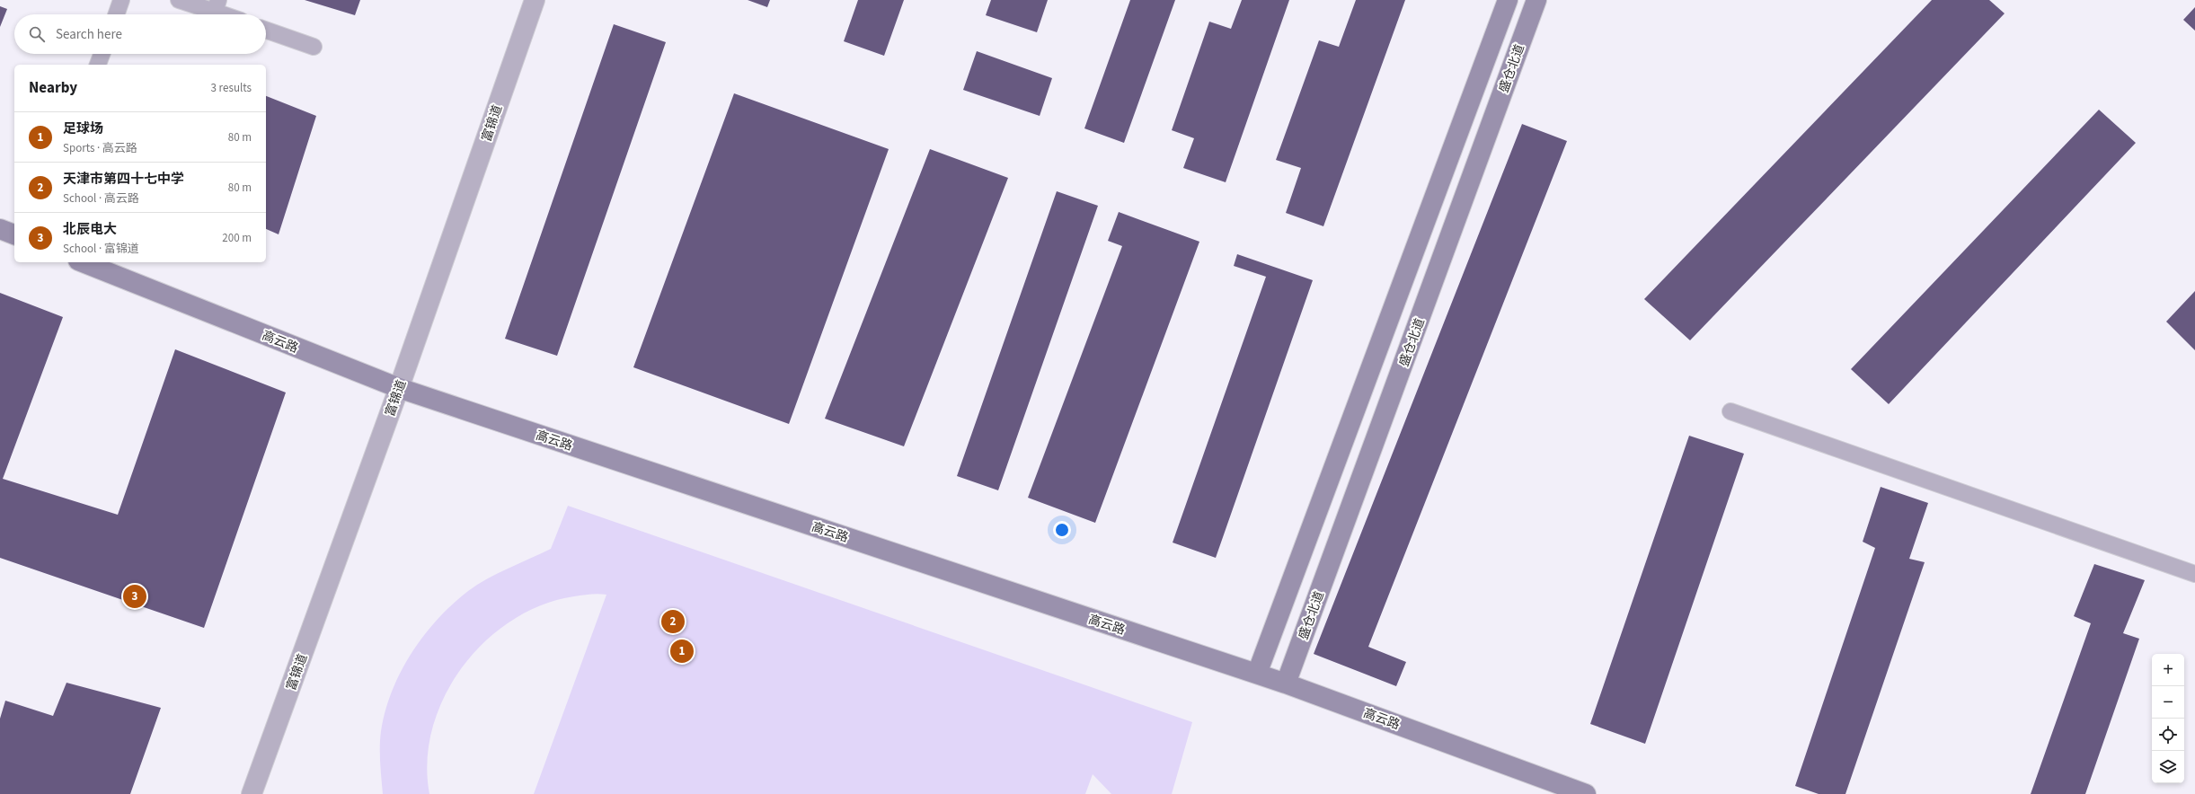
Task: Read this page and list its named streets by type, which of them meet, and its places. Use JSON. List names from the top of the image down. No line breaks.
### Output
{"streets":{"street":["盛仓北道","富锦道","高云路"]},"crossings":[["盛仓北道","高云路"],["富锦道","高云路"]],"page":{"search":"Search here","heading":["Nearby","3 results"],"list":[{"mark":"1","name":"足球场","note":"Sports · 高云路","value":"80 m"},{"mark":"2","name":"天津市第四十七中学","note":"School · 高云路","value":"80 m"},{"mark":"3","name":"北辰电大","note":"School · 富锦道","value":"200 m"}],"pins":["3","2","1"],"map_buttons":["+","−"]}}
